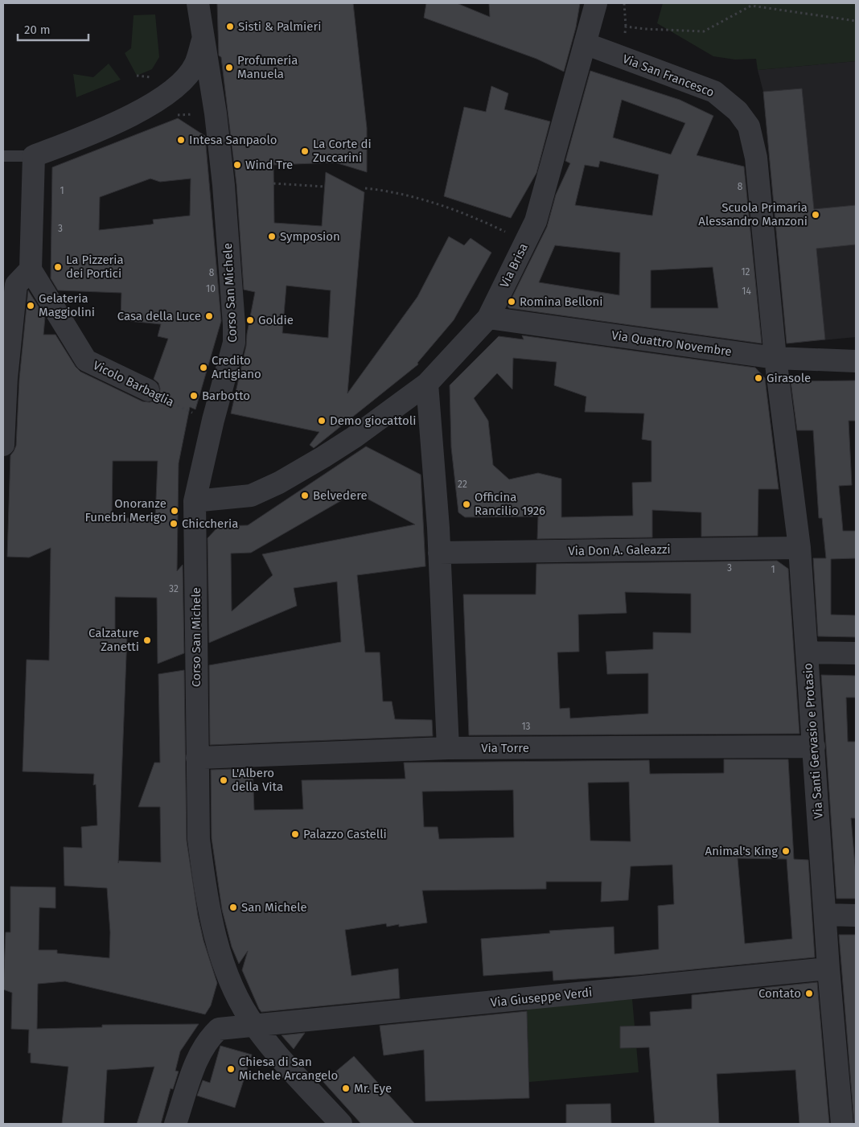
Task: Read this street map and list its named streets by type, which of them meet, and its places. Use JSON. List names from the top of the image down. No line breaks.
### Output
{"streets":{"street":["Via San Francesco","Via Brisa","Corso San Michele","Via Quattro Novembre","Vicolo Barbaglia","Via Don A. Galeazzi","Via Santi Gervasio e Protasio","Via Torre","Via Giuseppe Verdi"]},"crossings":[["Via San Francesco","Via Brisa"],["Via San Francesco","Via Quattro Novembre"],["Via San Francesco","Via Santi Gervasio e Protasio"],["Via Brisa","Corso San Michele"],["Via Brisa","Via Quattro Novembre"],["Corso San Michele","Vicolo Barbaglia"],["Corso San Michele","Via Torre"],["Corso San Michele","Via Giuseppe Verdi"],["Via Quattro Novembre","Via Santi Gervasio e Protasio"],["Via Don A. Galeazzi","Via Santi Gervasio e Protasio"],["Via Santi Gervasio e Protasio","Via Torre"],["Via Santi Gervasio e Protasio","Via Giuseppe Verdi"]],"places":["Sisti & Palmieri","Profumeria Manuela","Intesa Sanpaolo","La Corte di Zuccarini","Wind Tre","Scuola Primaria Alessandro Manzoni","Symposion","La Pizzeria dei Portici","Romina Belloni","Gelateria Maggiolini","Casa della Luce","Goldie","Credito Artigiano","Girasole","Barbotto","Demo giocattoli","Belvedere","Officina Rancilio 1926","Onoranze Funebri Merigo","Chiccheria","Calzature Zanetti","L'Albero della Vita","Palazzo Castelli","Animal's King","San Michele","Contato","Chiesa di San Michele Arcangelo","Mr. Eye"],"house_numbers":["8","1","3","12","8","10","14","22","3","1","32","13"],"scale_bar":"20 m"}
